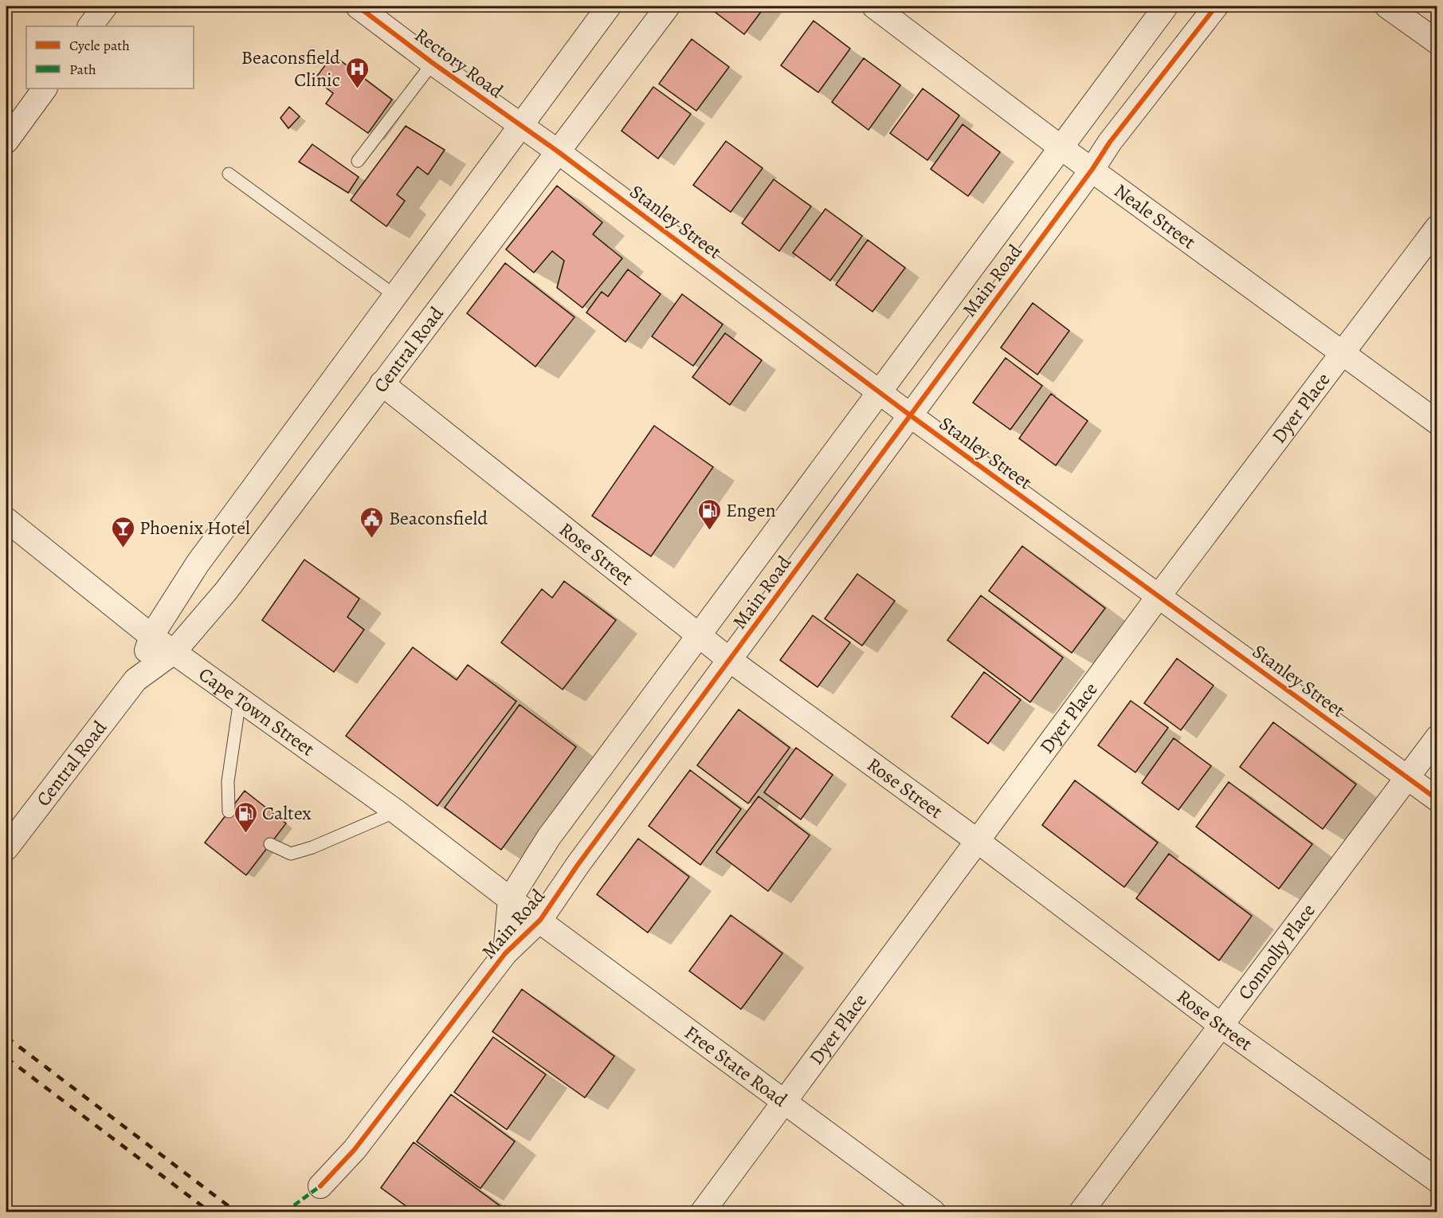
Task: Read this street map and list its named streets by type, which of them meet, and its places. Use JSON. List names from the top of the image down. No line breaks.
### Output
{"streets":{"street":["Rectory Road","Neale Street","Stanley Street","Main Road","Central Road","Dyer Place","Rose Street","Cape Town Street","Connolly Place","Free State Road"]},"crossings":[["Rectory Road","Stanley Street"],["Rectory Road","Central Road"],["Neale Street","Main Road"],["Neale Street","Dyer Place"],["Stanley Street","Main Road"],["Stanley Street","Central Road"],["Stanley Street","Dyer Place"],["Stanley Street","Connolly Place"],["Main Road","Rose Street"],["Main Road","Cape Town Street"],["Main Road","Free State Road"],["Central Road","Rose Street"],["Central Road","Cape Town Street"],["Dyer Place","Rose Street"],["Dyer Place","Free State Road"],["Rose Street","Connolly Place"],["Cape Town Street","Free State Road"]],"places":{"hospital":["Beaconsfield Clinic"],"fuel station":["Engen","Caltex"],"public building":["Beaconsfield"],"bar":["Phoenix Hotel"]},"legend":["Cycle path","Path"]}
